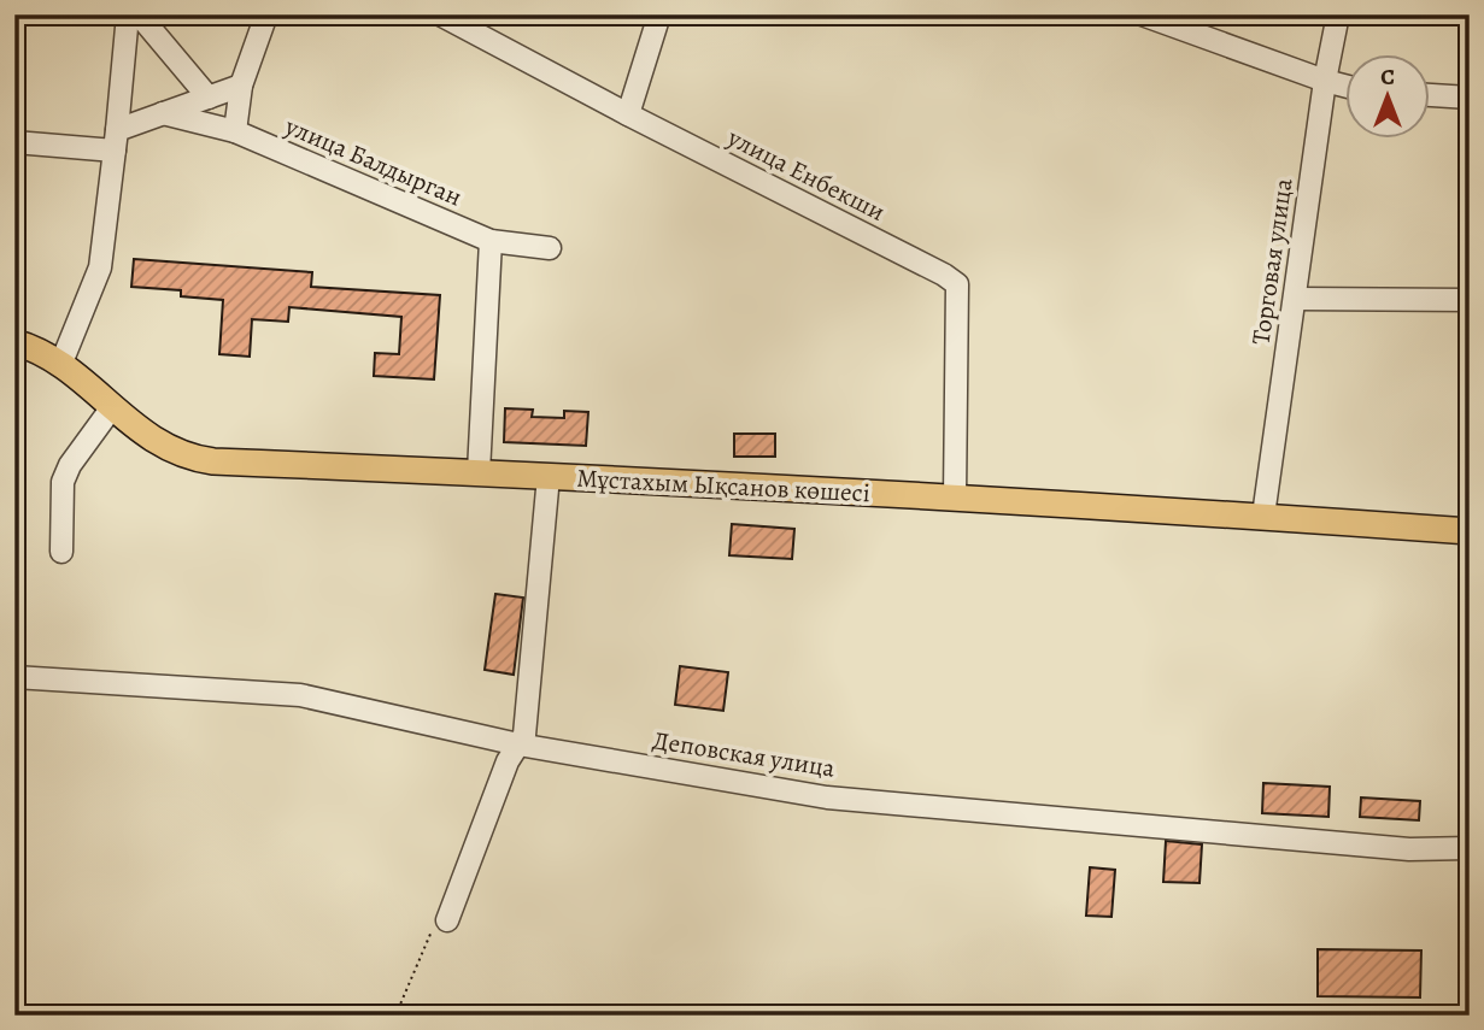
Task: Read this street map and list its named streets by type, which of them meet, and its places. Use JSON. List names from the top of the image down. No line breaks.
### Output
{"streets":{"main road":["Мұстахым Ықсанов көшесі"],"street":["улица Балдырган","улица Енбекши","Торговая улица","Деповская улица"]},"crossings":[["улица Енбекши","Мұстахым Ықсанов көшесі"],["Торговая улица","Мұстахым Ықсанов көшесі"]],"north":"top"}
